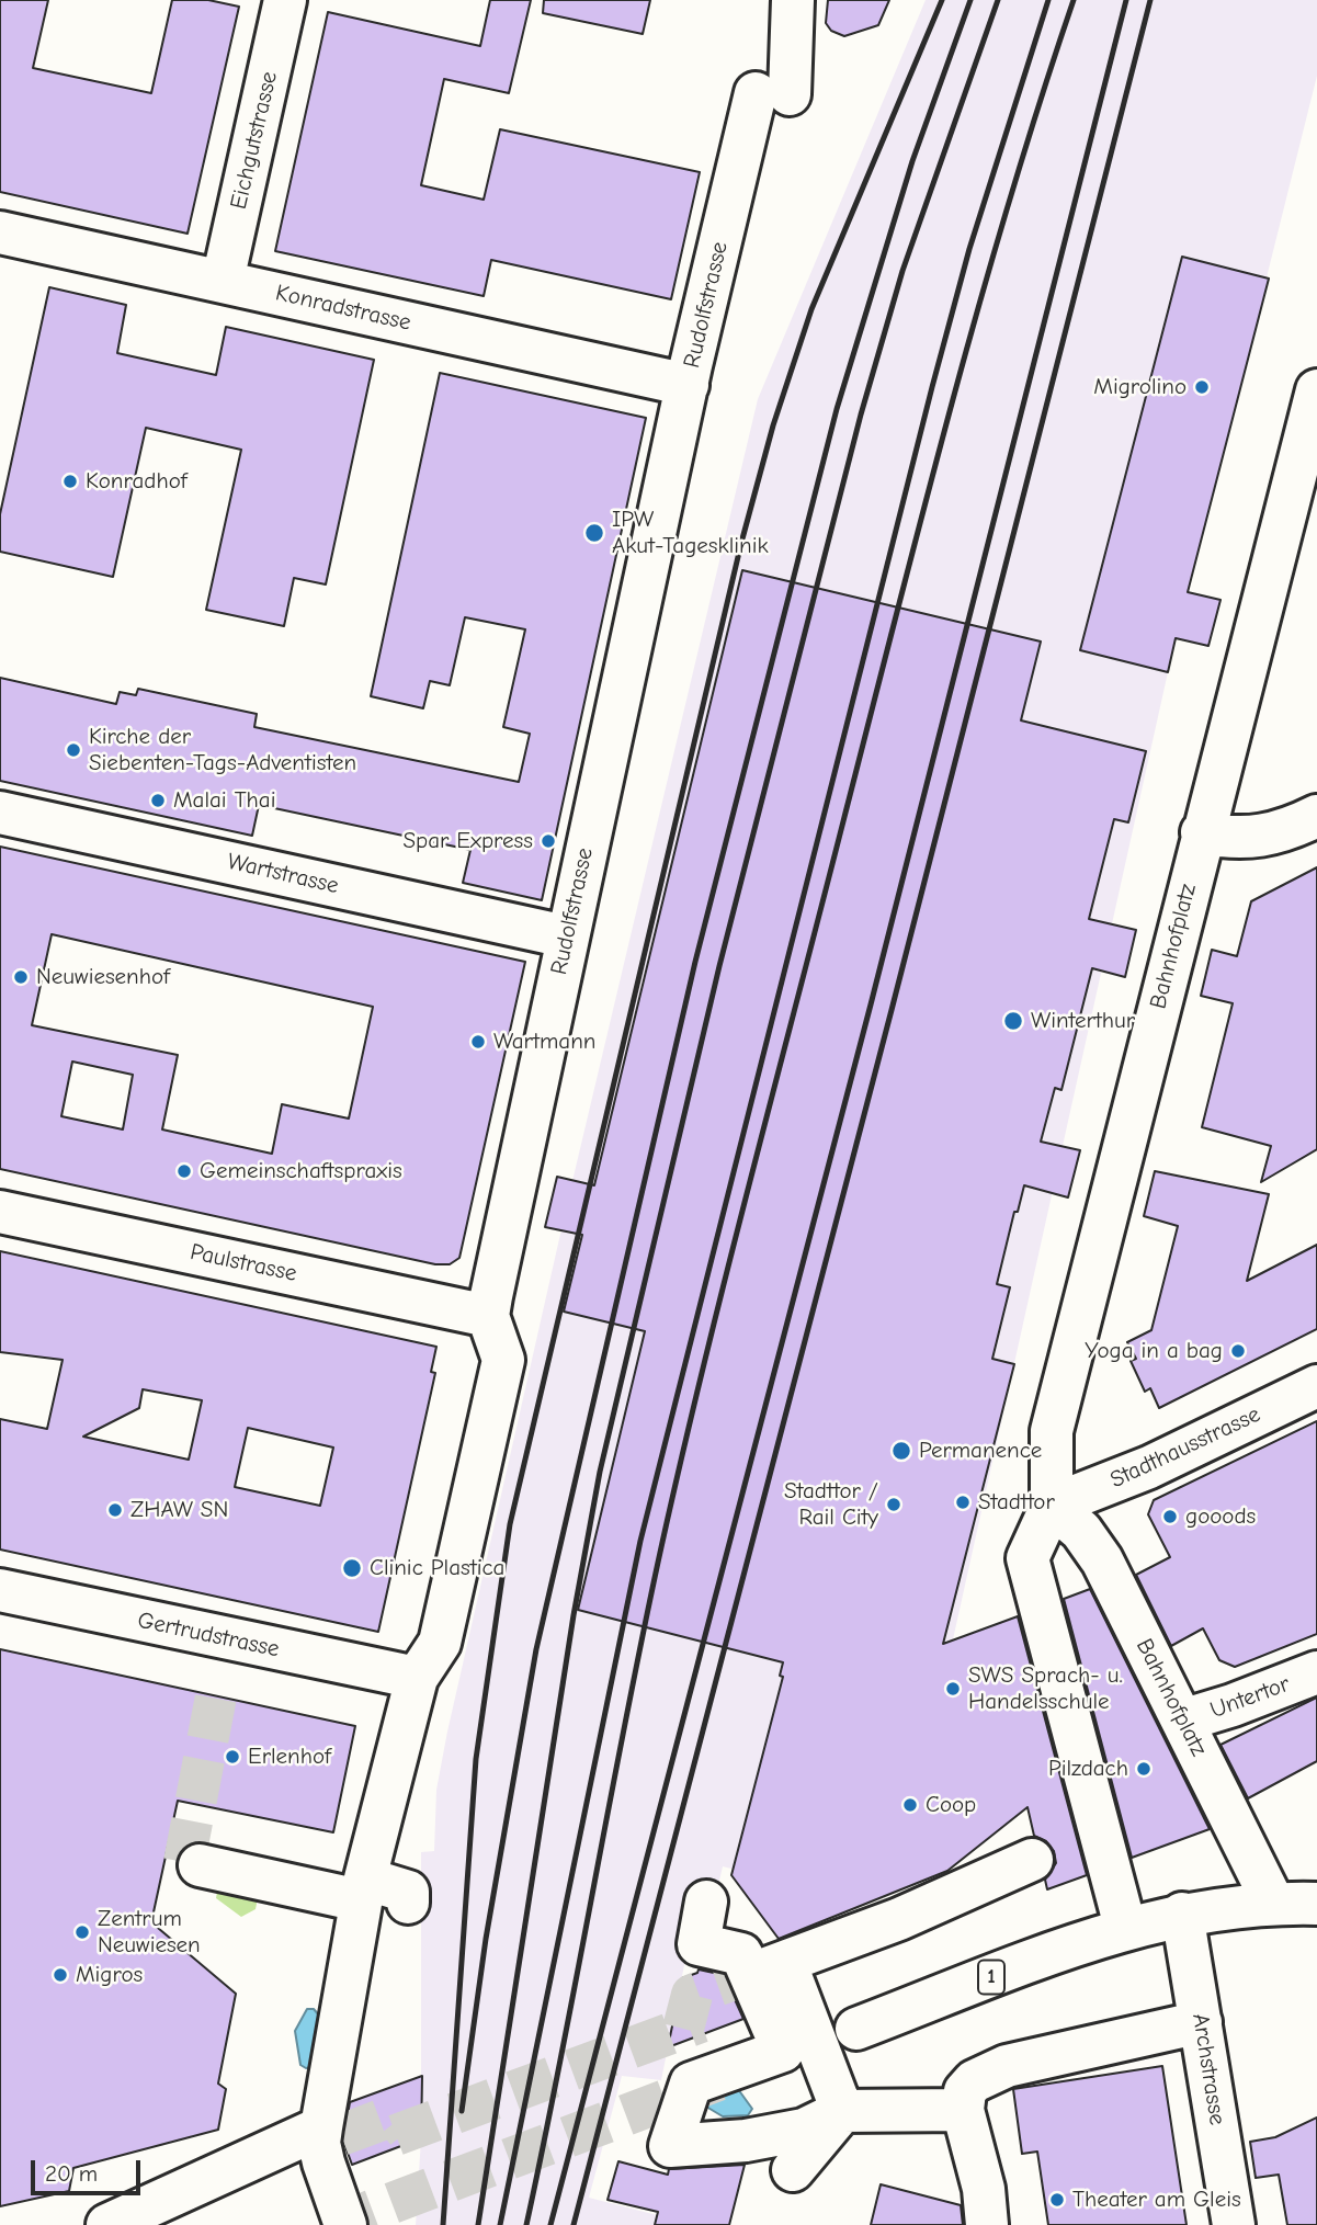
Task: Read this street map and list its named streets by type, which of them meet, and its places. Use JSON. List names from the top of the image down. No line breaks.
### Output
{"streets":{"street":["Eichgutstrasse","Rudolfstrasse","Konradstrasse","Wartstrasse","Bahnhofplatz","Paulstrasse","Stadthausstrasse","Gertrudstrasse","Untertor","1","Archstrasse"]},"crossings":[["Eichgutstrasse","Konradstrasse"],["Rudolfstrasse","Konradstrasse"],["Rudolfstrasse","Wartstrasse"],["Rudolfstrasse","Paulstrasse"],["Bahnhofplatz","Stadthausstrasse"],["Bahnhofplatz","Untertor"],["Bahnhofplatz","1"],["1","Archstrasse"]],"places":["Migrolino","Konradhof","IPW Akut-Tagesklinik","Kirche der Siebenten-Tags-Adventisten","Malai Thai","Spar Express","Neuwiesenhof","Winterthur","Wartmann","Gemeinschaftspraxis","Yoga in a bag","Permanence","Stadttor","Stadttor / Rail City","ZHAW SN","gooods","Clinic Plastica","SWS Sprach- u. Handelsschule","Erlenhof","Pilzdach","Coop","Zentrum Neuwiesen","Migros","Theater am Gleis"],"scale_bar":"20 m"}
